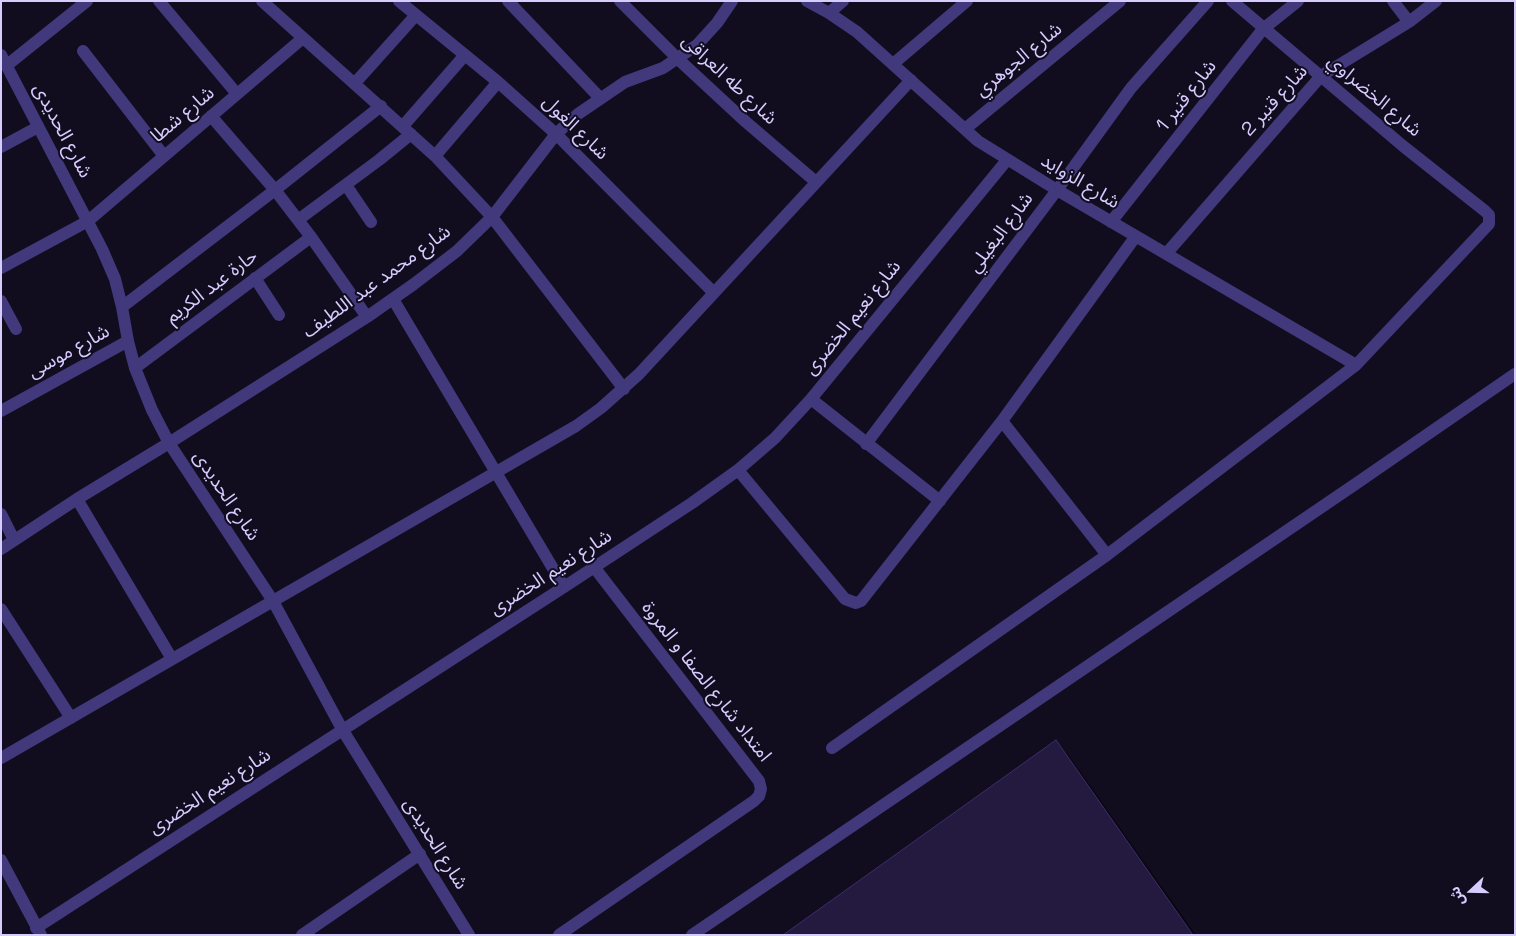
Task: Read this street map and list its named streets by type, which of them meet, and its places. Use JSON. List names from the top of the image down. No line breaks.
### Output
{"streets":{"street":["شارع الجوهري","شارع طه العراقى","شارع قنير 1","شارع الخضراوي","شارع قنير 2","شارع شطا","شارع الغول","شارع الحديدى","شارع الزوايد","شارع البغيلي","شارع محمد عبد اللطيف","حارة عبد الكريم","شارع نعيم الخضرى","شارع موسى","امتداد شارع الصفا و المروة"]},"crossings":[["شارع الجوهري","شارع الزوايد"],["شارع طه العراقى","شارع محمد عبد اللطيف"],["شارع قنير 1","شارع الخضراوي"],["شارع قنير 1","شارع الزوايد"],["شارع الخضراوي","شارع قنير 2"],["شارع الخضراوي","شارع الزوايد"],["شارع قنير 2","شارع الزوايد"],["شارع شطا","شارع الحديدى"],["شارع الغول","شارع محمد عبد اللطيف"],["شارع الحديدى","شارع محمد عبد اللطيف"],["شارع الحديدى","حارة عبد الكريم"],["شارع الحديدى","شارع نعيم الخضرى"],["شارع الحديدى","شارع موسى"],["شارع الزوايد","شارع البغيلي"],["شارع الزوايد","شارع نعيم الخضرى"],["شارع نعيم الخضرى","امتداد شارع الصفا و المروة"]],"north":"left"}
